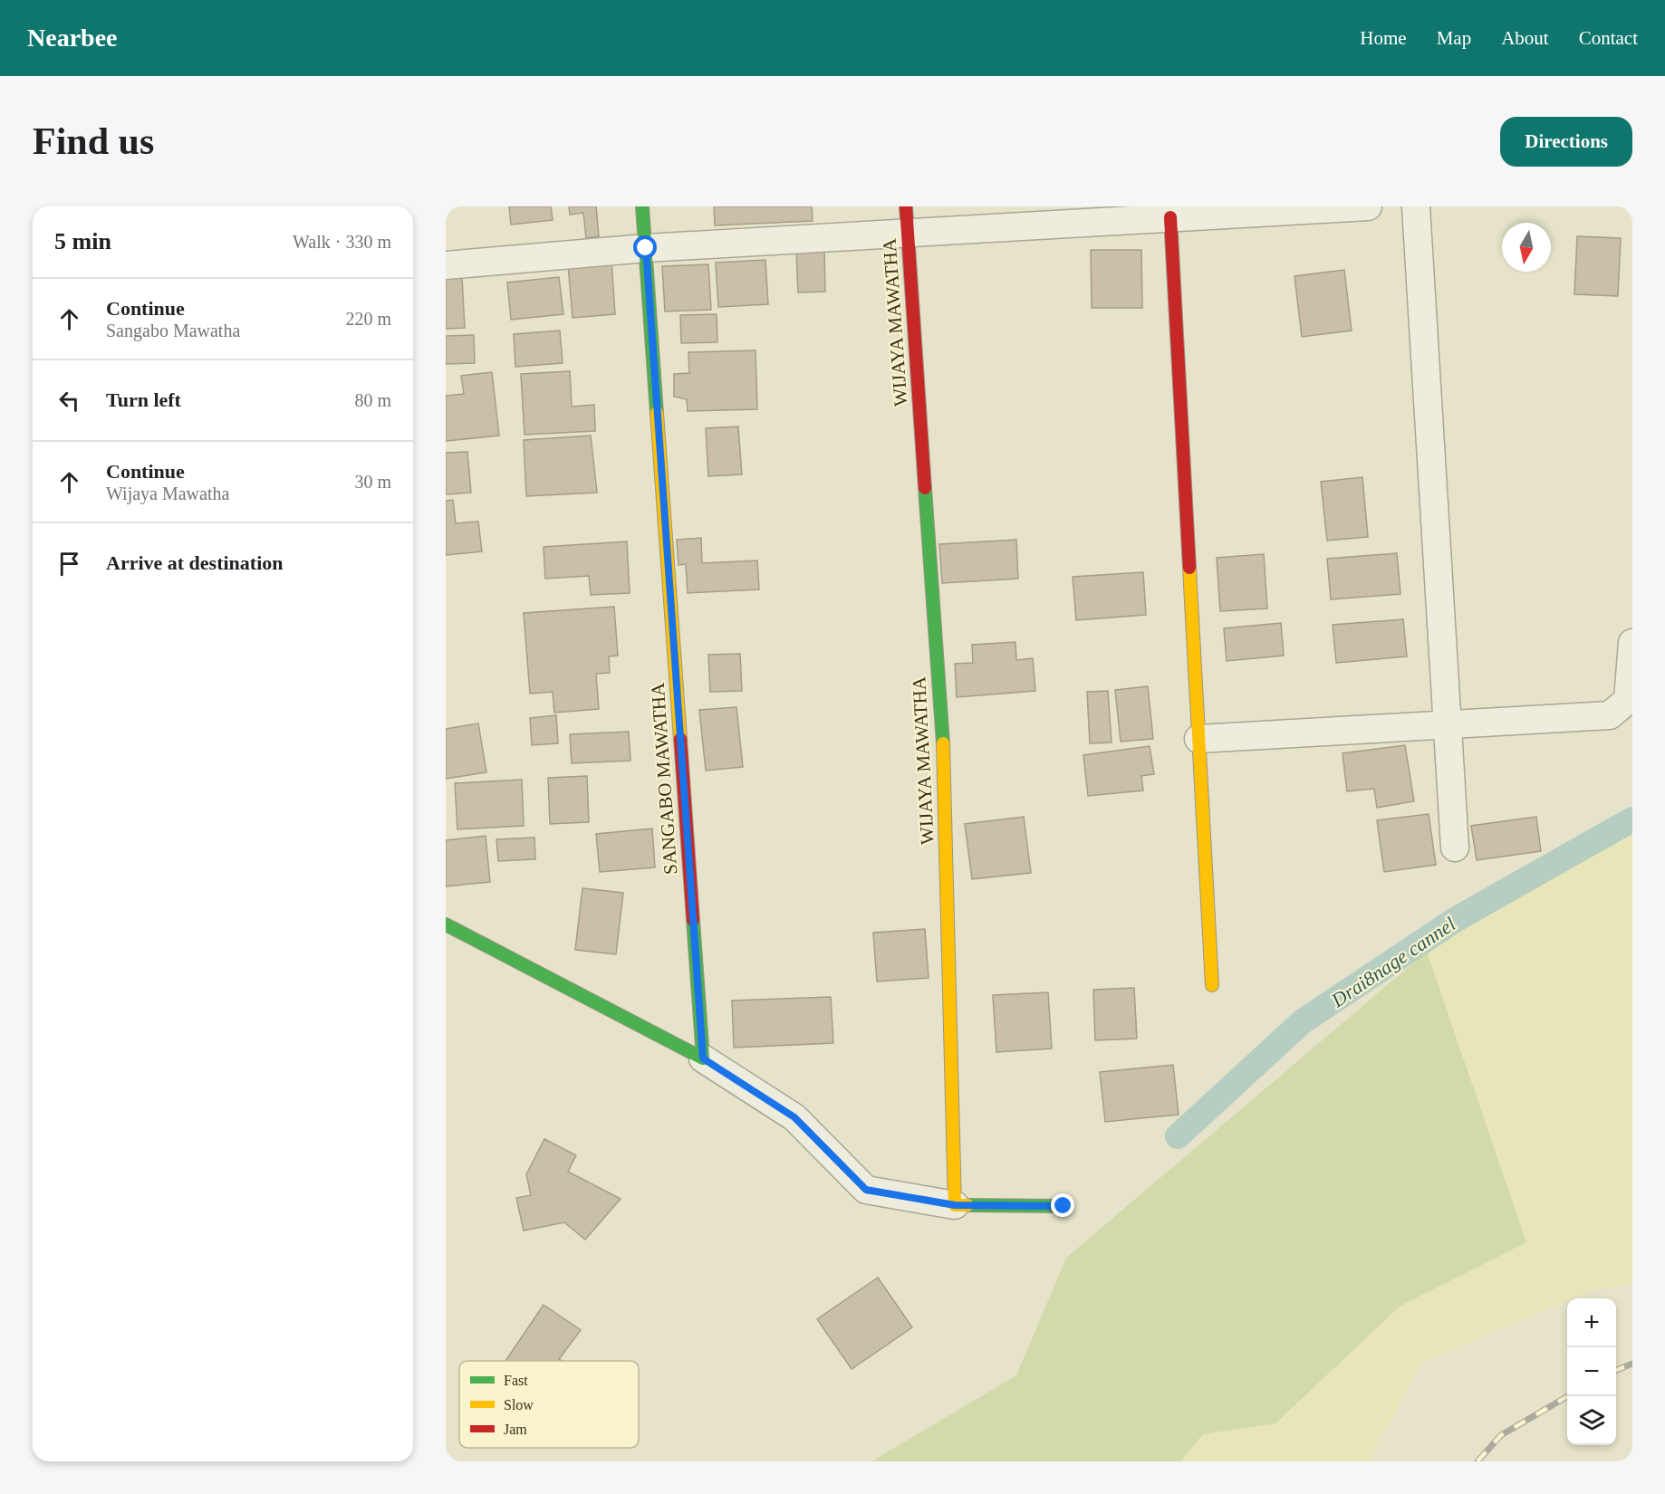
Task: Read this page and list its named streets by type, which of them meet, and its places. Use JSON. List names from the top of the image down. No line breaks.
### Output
{"streets":{"street":["WIJAYA MAWATHA","SANGABO MAWATHA"]},"water":["Drai8nage cannel"],"legend":["Fast","Slow","Jam"],"north":"bottom","page":{"header":"Nearbee","nav":["Home","Map","About","Contact"],"buttons":"Directions","title":"Find us","heading":["5 min","Walk · 330 m"],"list":[["Continue","Sangabo Mawatha","220 m"],["Turn left","80 m"],["Continue","Wijaya Mawatha","30 m"],"Arrive at destination"],"map_buttons":["+","−"]}}
